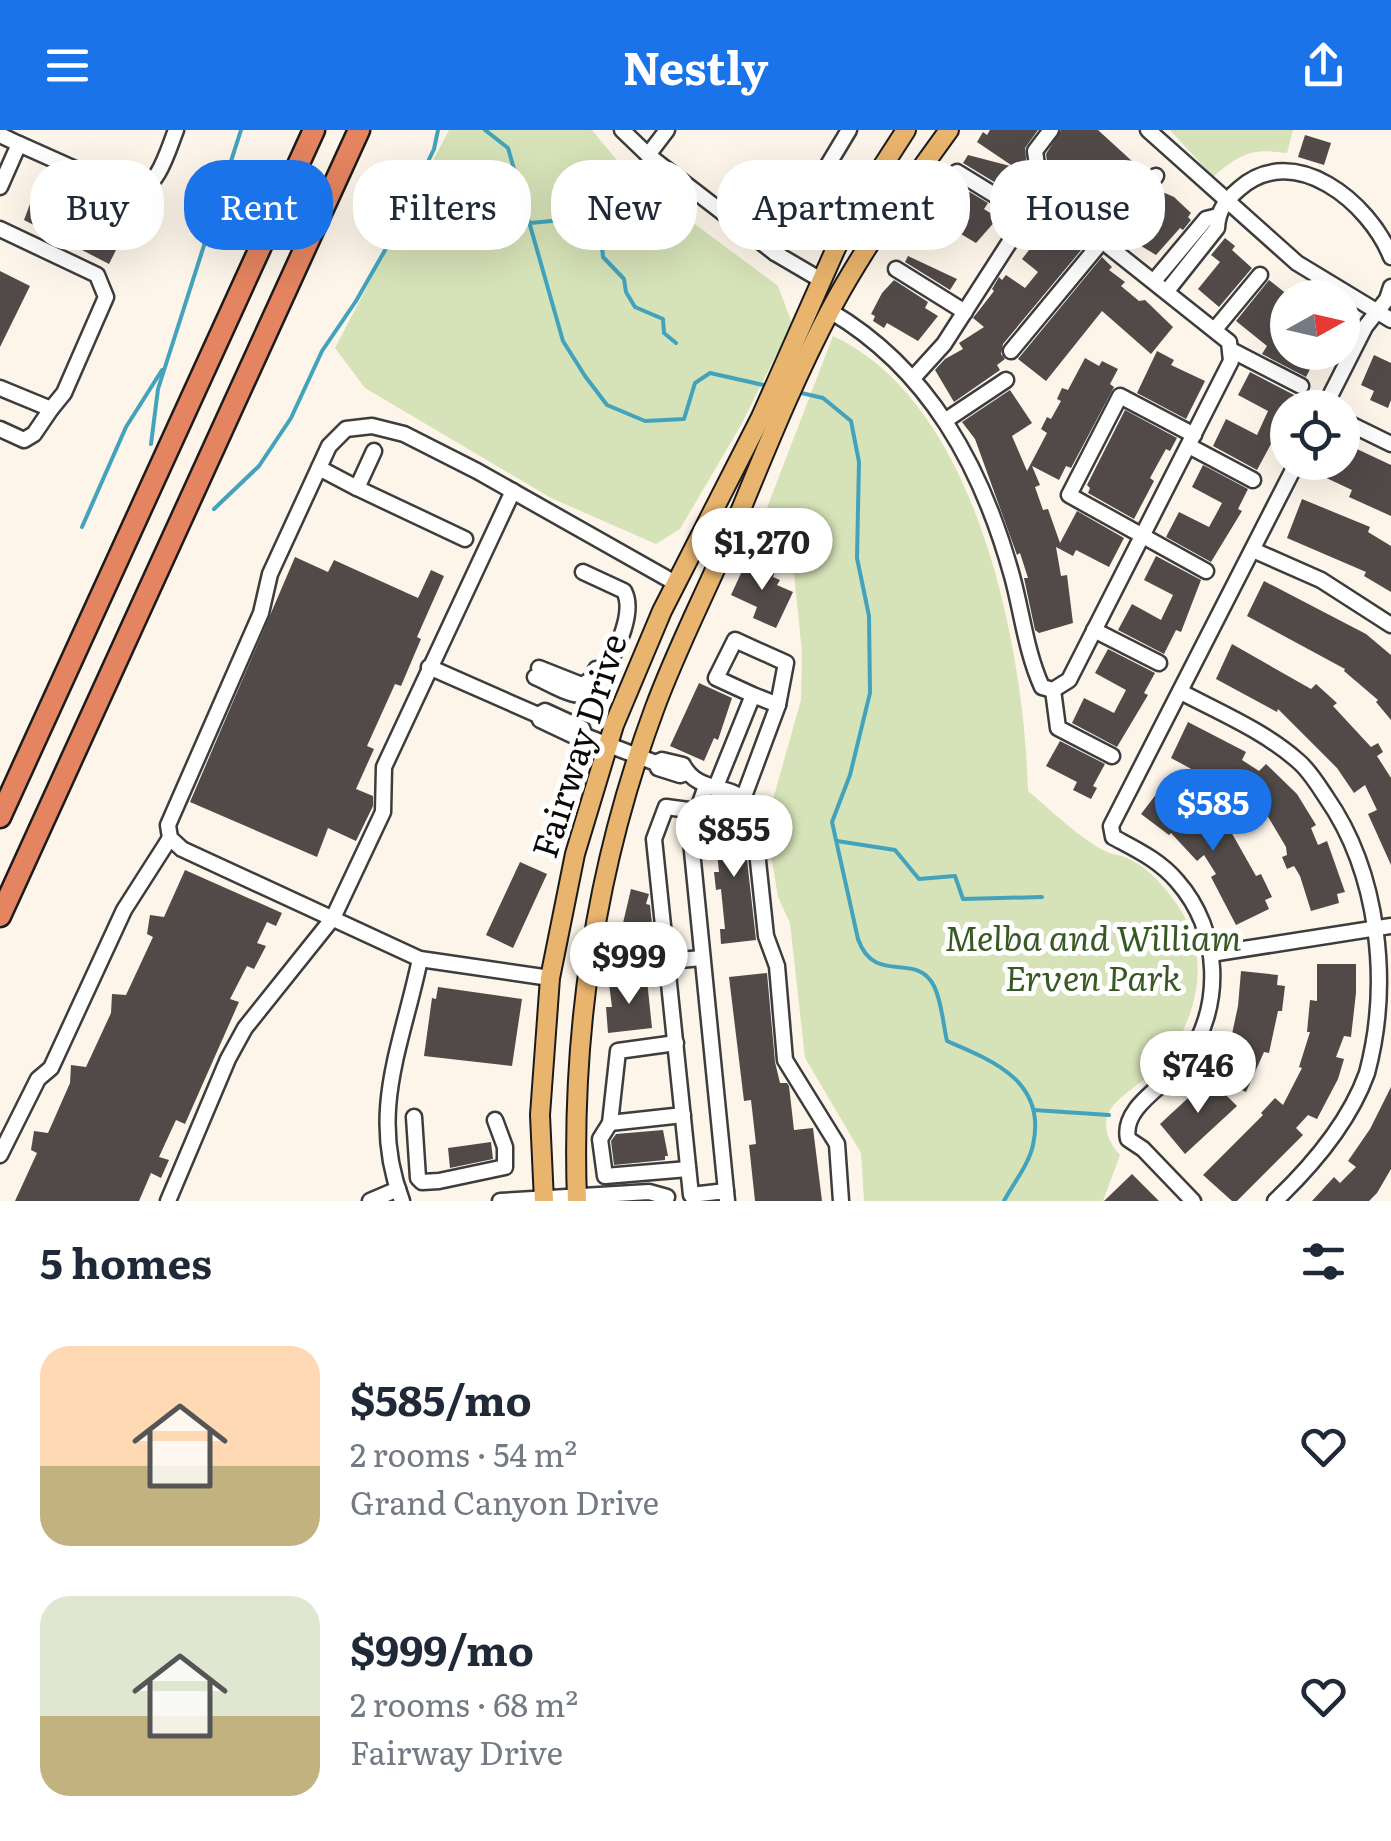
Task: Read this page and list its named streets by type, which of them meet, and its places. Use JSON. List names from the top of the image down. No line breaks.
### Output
{"streets":{"main road":["Fairway Drive"]},"parks":["Melba and William Erven Park"],"north":"right","page":{"header":"Nestly","chip":["Buy","Rent","Filters","New","Apartment","House"],"price":["$1,270","$585","$855","$999","$746"],"heading":"5 homes","list":[{"name":"$585/mo","note":"2 rooms · 54 m² · Grand Canyon Drive"},{"name":"$999/mo","note":"2 rooms · 68 m² · Fairway Drive"}]}}
